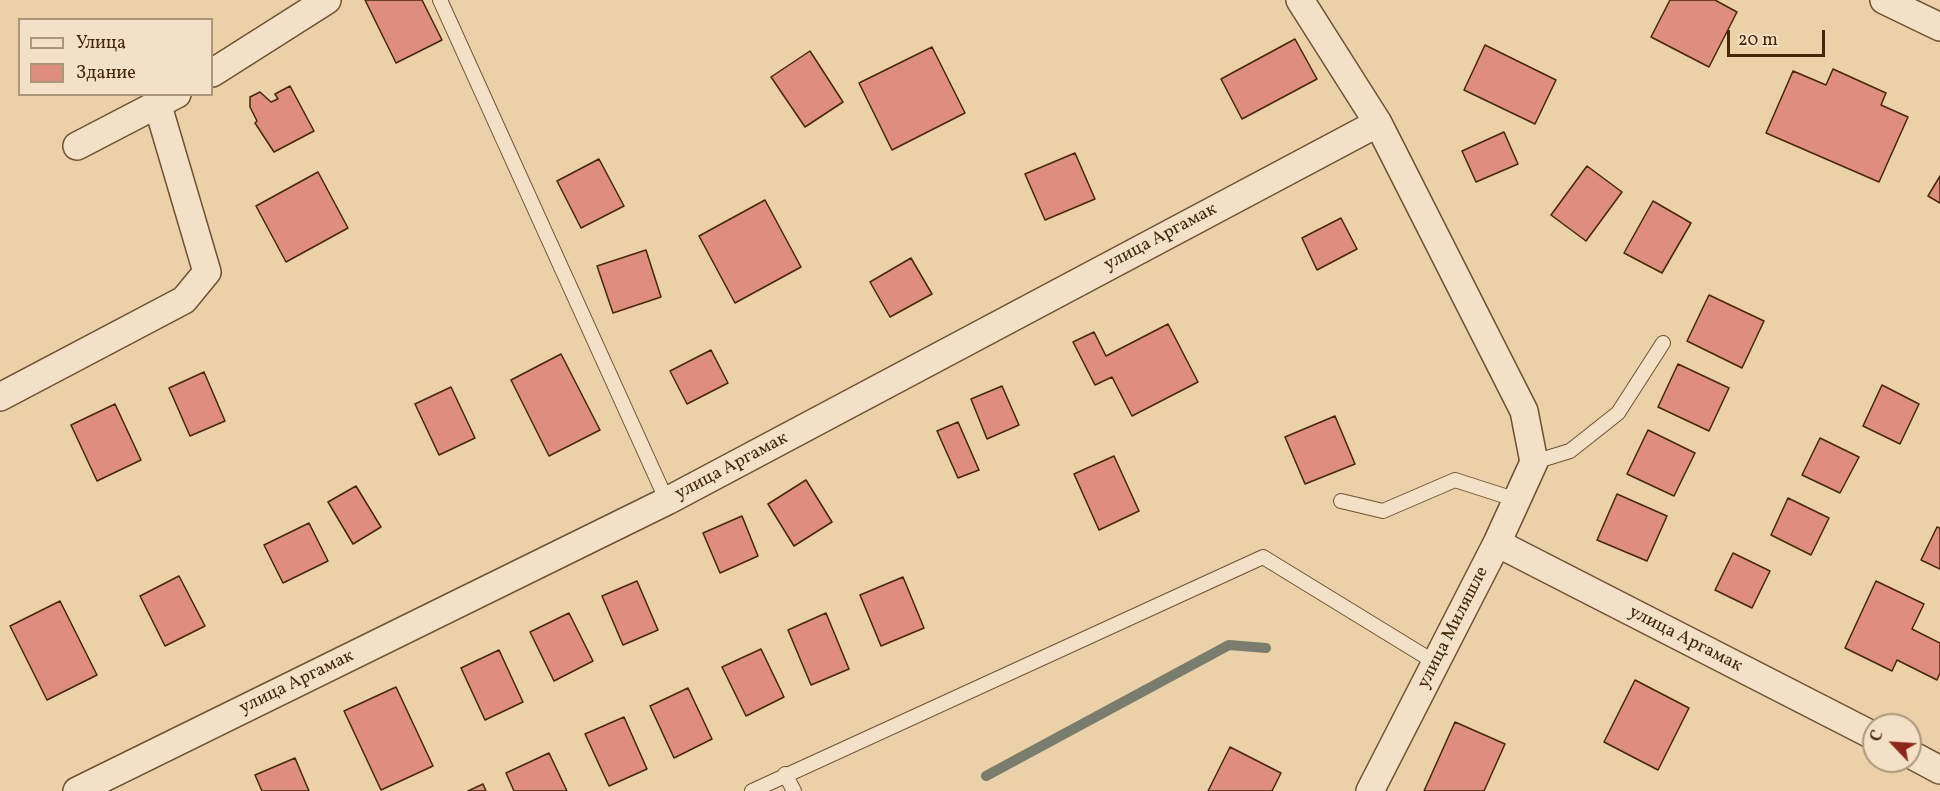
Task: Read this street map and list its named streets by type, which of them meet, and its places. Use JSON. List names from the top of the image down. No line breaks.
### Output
{"streets":{"street":["улица Аргамак","улица Миляшле"]},"crossings":[["улица Аргамак","улица Миляшле"]],"legend":["Улица","Здание"],"scale_bar":"20 m","north":"top left"}
